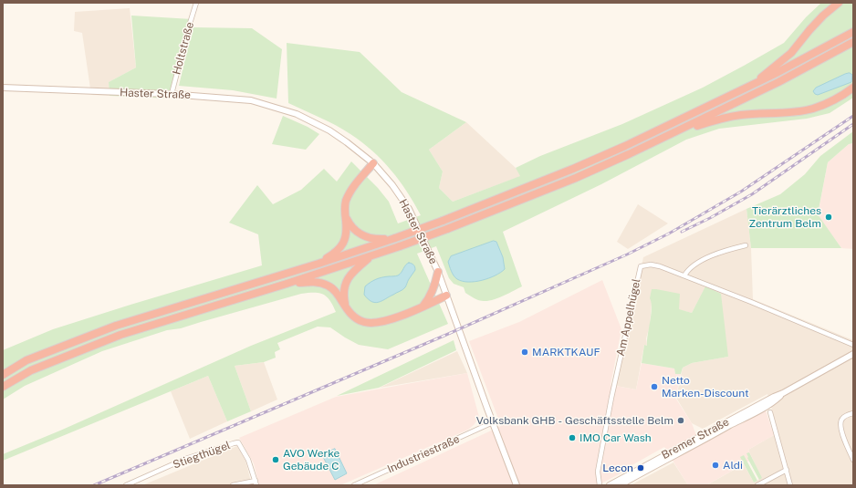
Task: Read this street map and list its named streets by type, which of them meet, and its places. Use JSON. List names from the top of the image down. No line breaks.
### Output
{"streets":{"street":["Holtstraße","Haster Straße","Am Appelhügel","Bremer Straße","Industriestraße","Stiegthügel"]},"crossings":[["Holtstraße","Haster Straße"],["Haster Straße","Industriestraße"]],"places":["Tierärztliches Zentrum Belm","MARKTKAUF","Netto Marken-Discount","Volksbank GHB - Geschäftsstelle Belm","IMO Car Wash","AVO Werke Gebäude C","Aldi","Lecon"]}
